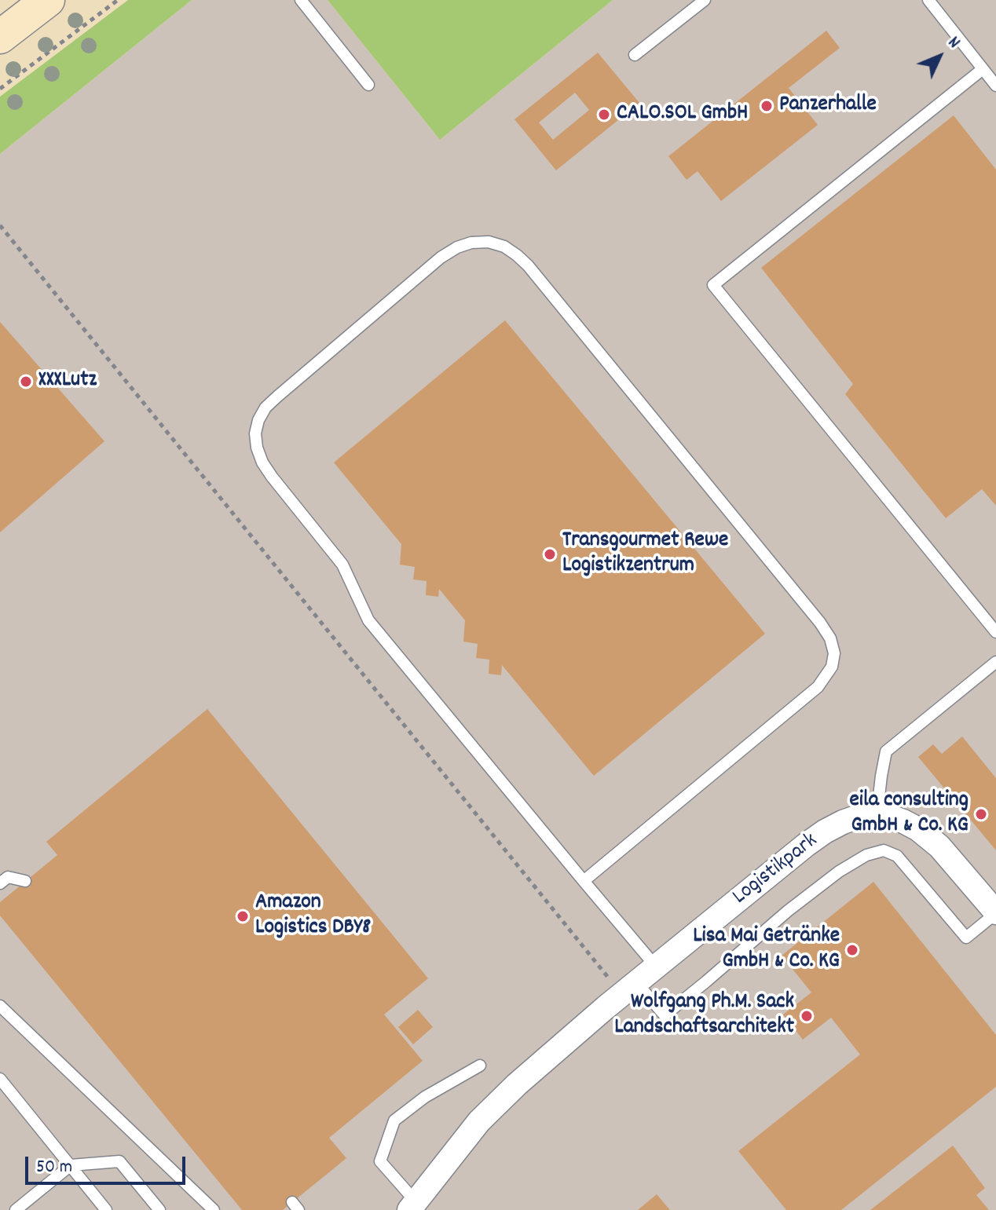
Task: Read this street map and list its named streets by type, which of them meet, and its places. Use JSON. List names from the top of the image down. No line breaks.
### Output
{"streets":{"street":["Logistikpark"]},"places":["Panzerhalle","CALO.SOL GmbH","XXXLutz","Transgourmet Rewe Logistikzentrum","eila consulting GmbH & Co. KG","Amazon Logistics DBY8","Lisa Mai Getränke GmbH & Co. KG","Wolfgang Ph.M. Sack Landschaftsarchitekt"],"scale_bar":"50 m","north":"top right"}
